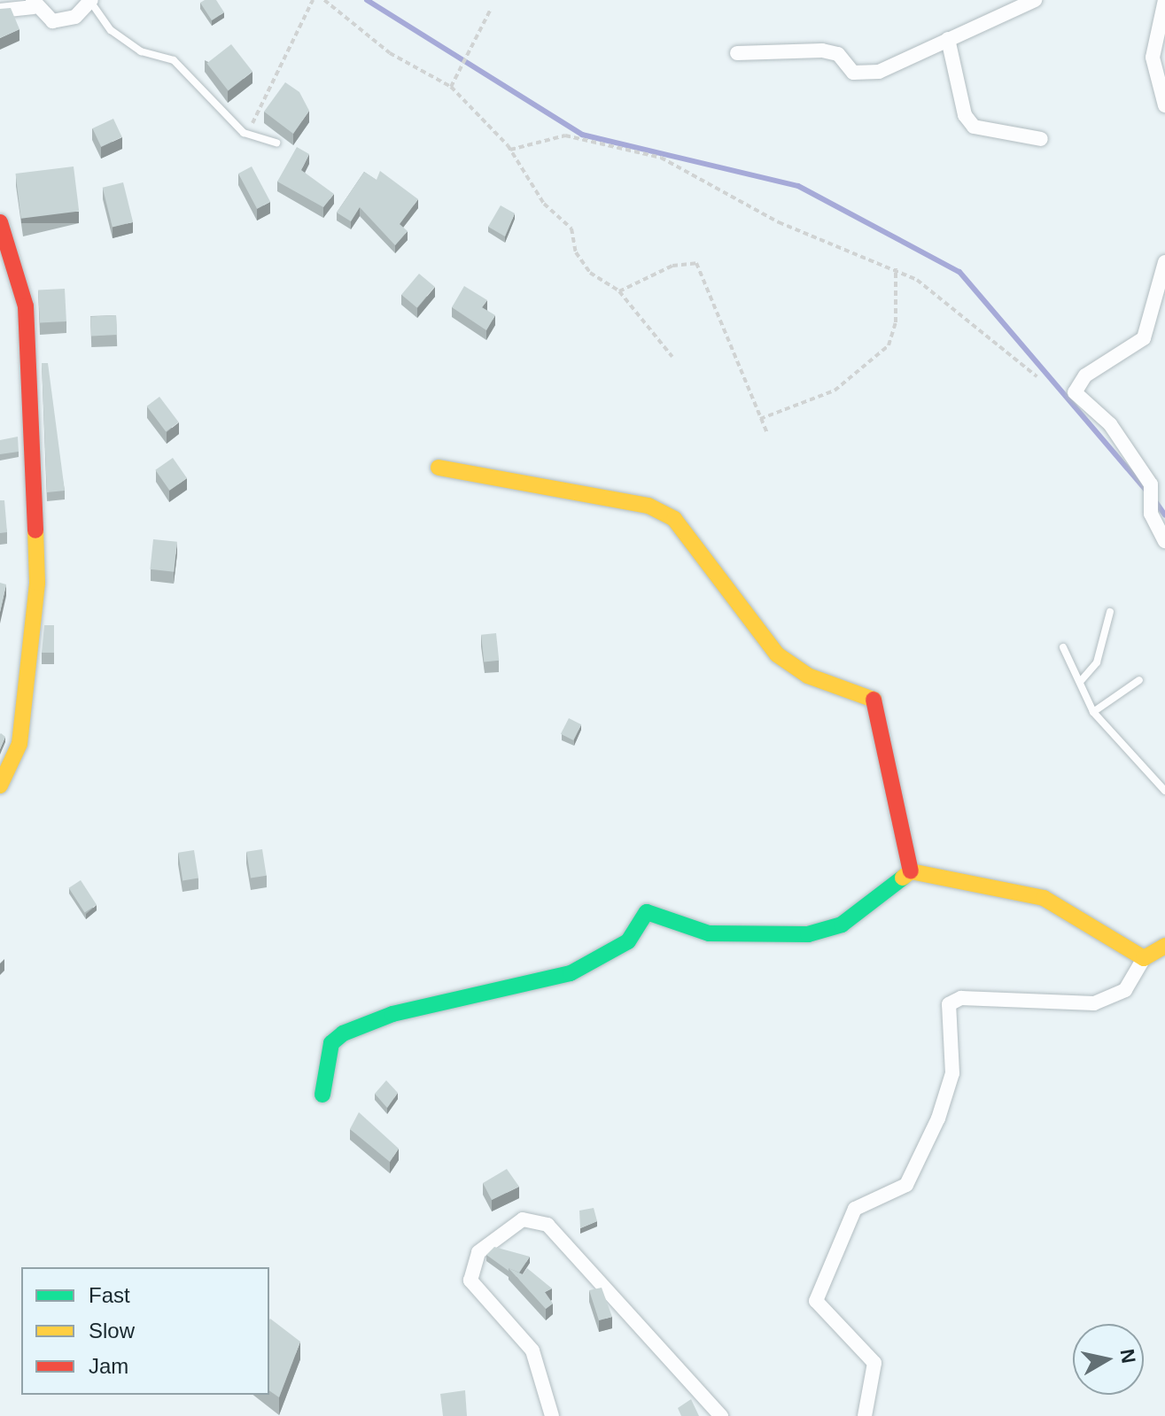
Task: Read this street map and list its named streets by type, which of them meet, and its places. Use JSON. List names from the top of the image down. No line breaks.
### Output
{"legend":["Fast","Slow","Jam"],"north":"right"}
